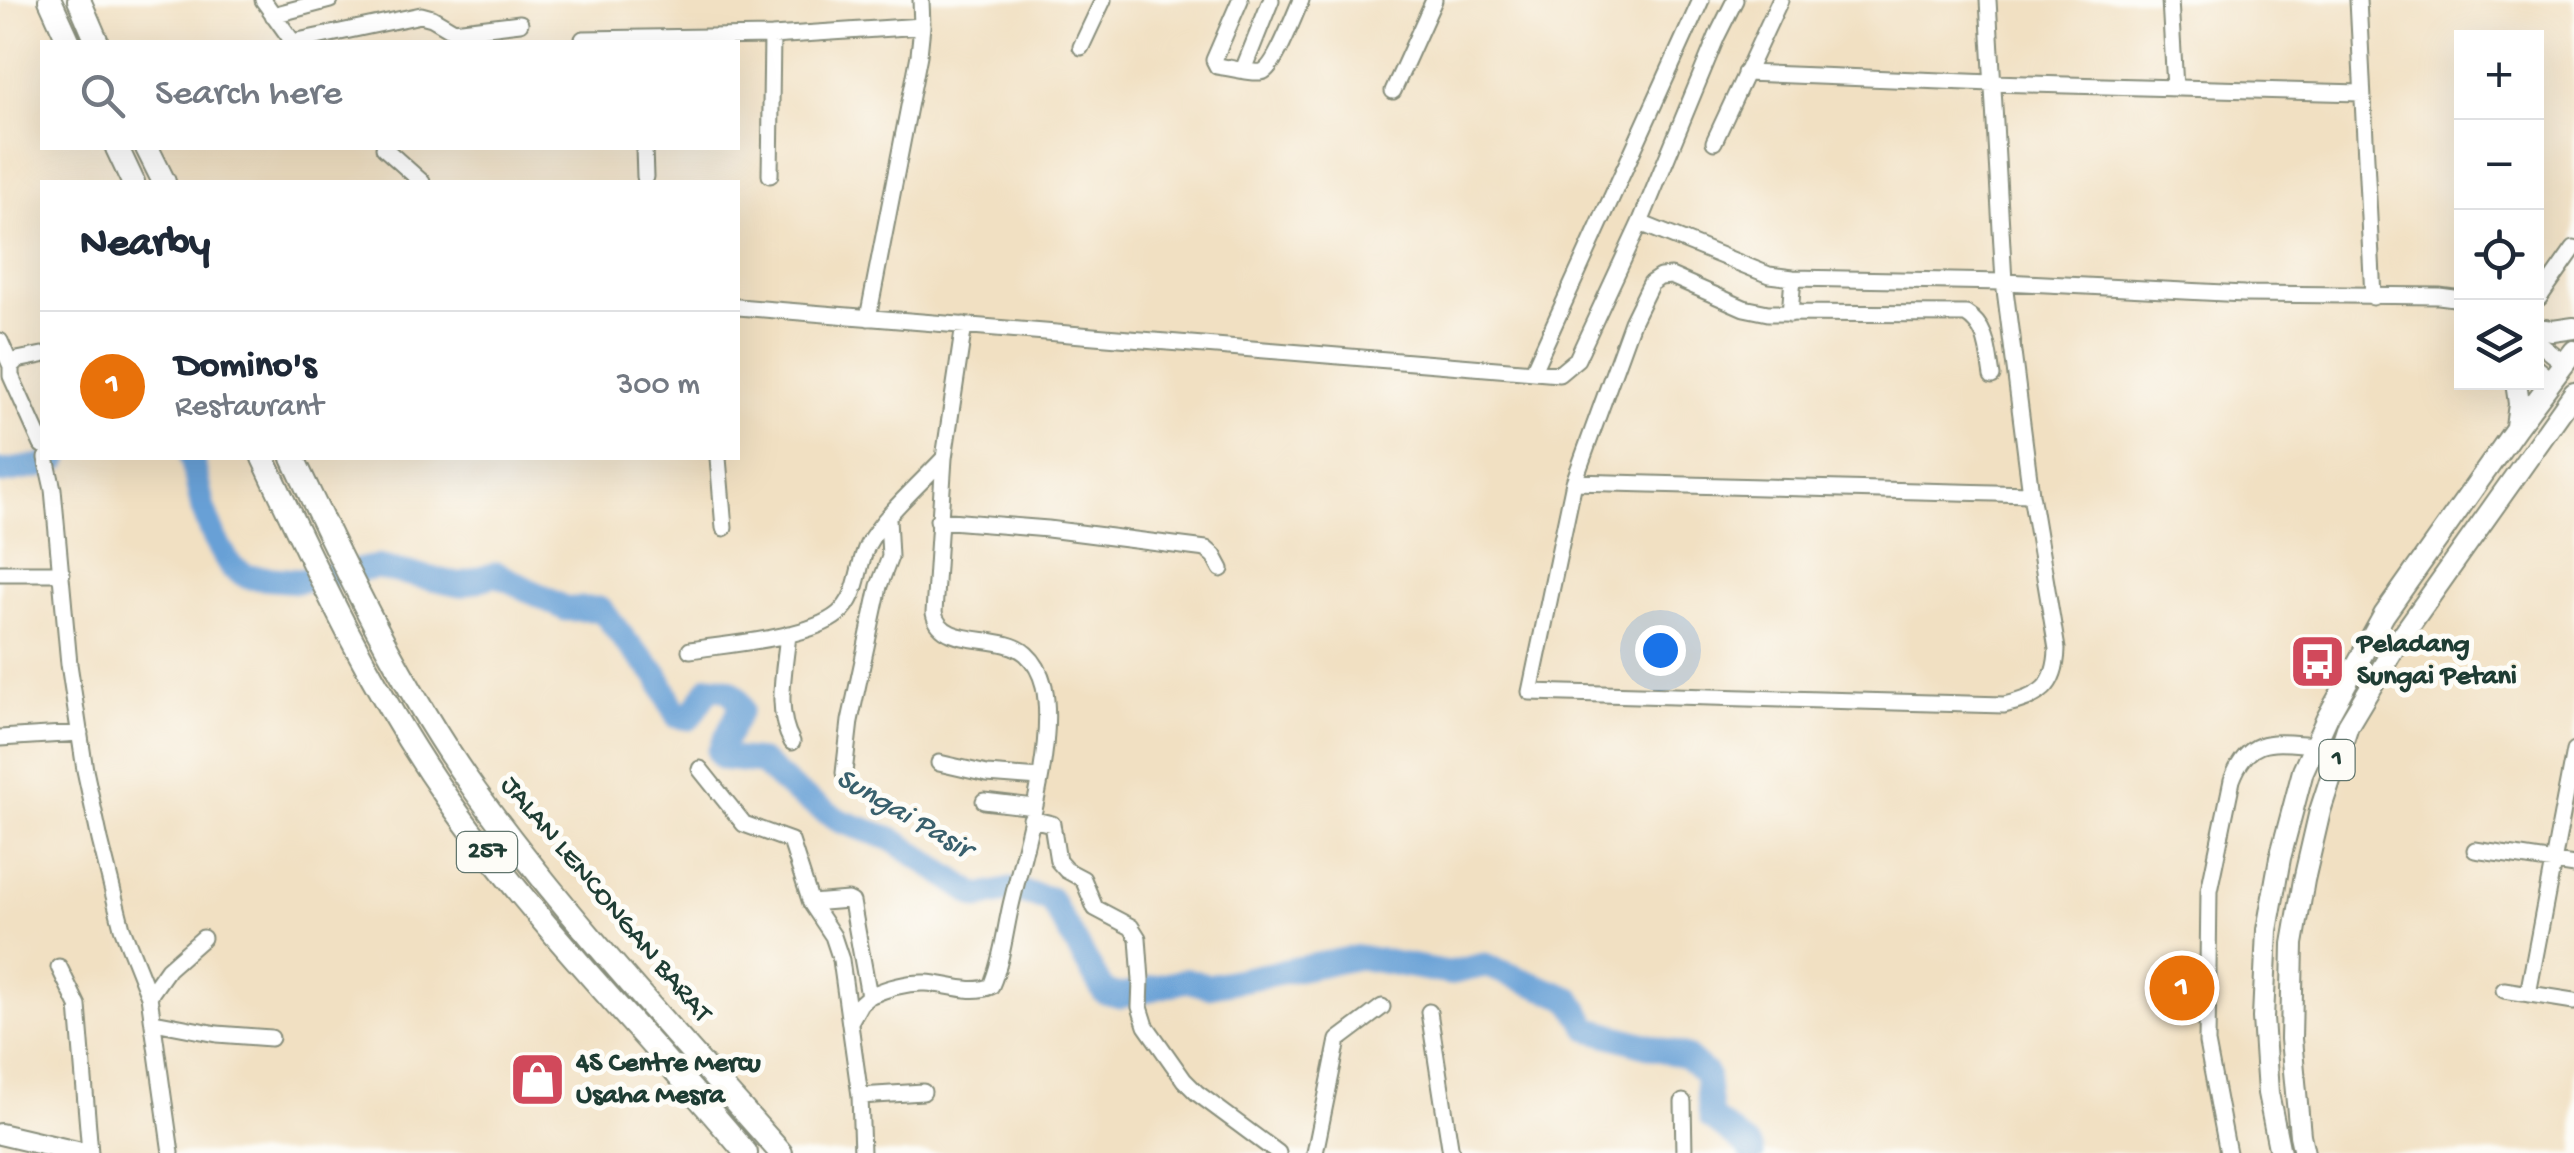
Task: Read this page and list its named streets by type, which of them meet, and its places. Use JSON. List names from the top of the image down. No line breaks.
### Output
{"streets":{"highway":["257","JALAN LENCONGAN BARAT"],"main road":["1"]},"water":["Sungai Pasir"],"places":{"bus stop":["Peladang Sungai Petani"],"shop":["4S Centre Mercu Usaha Mesra"]},"page":{"map_buttons":["+","−"],"search":"Search here","heading":"Nearby","list":[{"mark":"1","name":"Domino's","note":"Restaurant","value":"300 m"}],"pins":"1"}}
